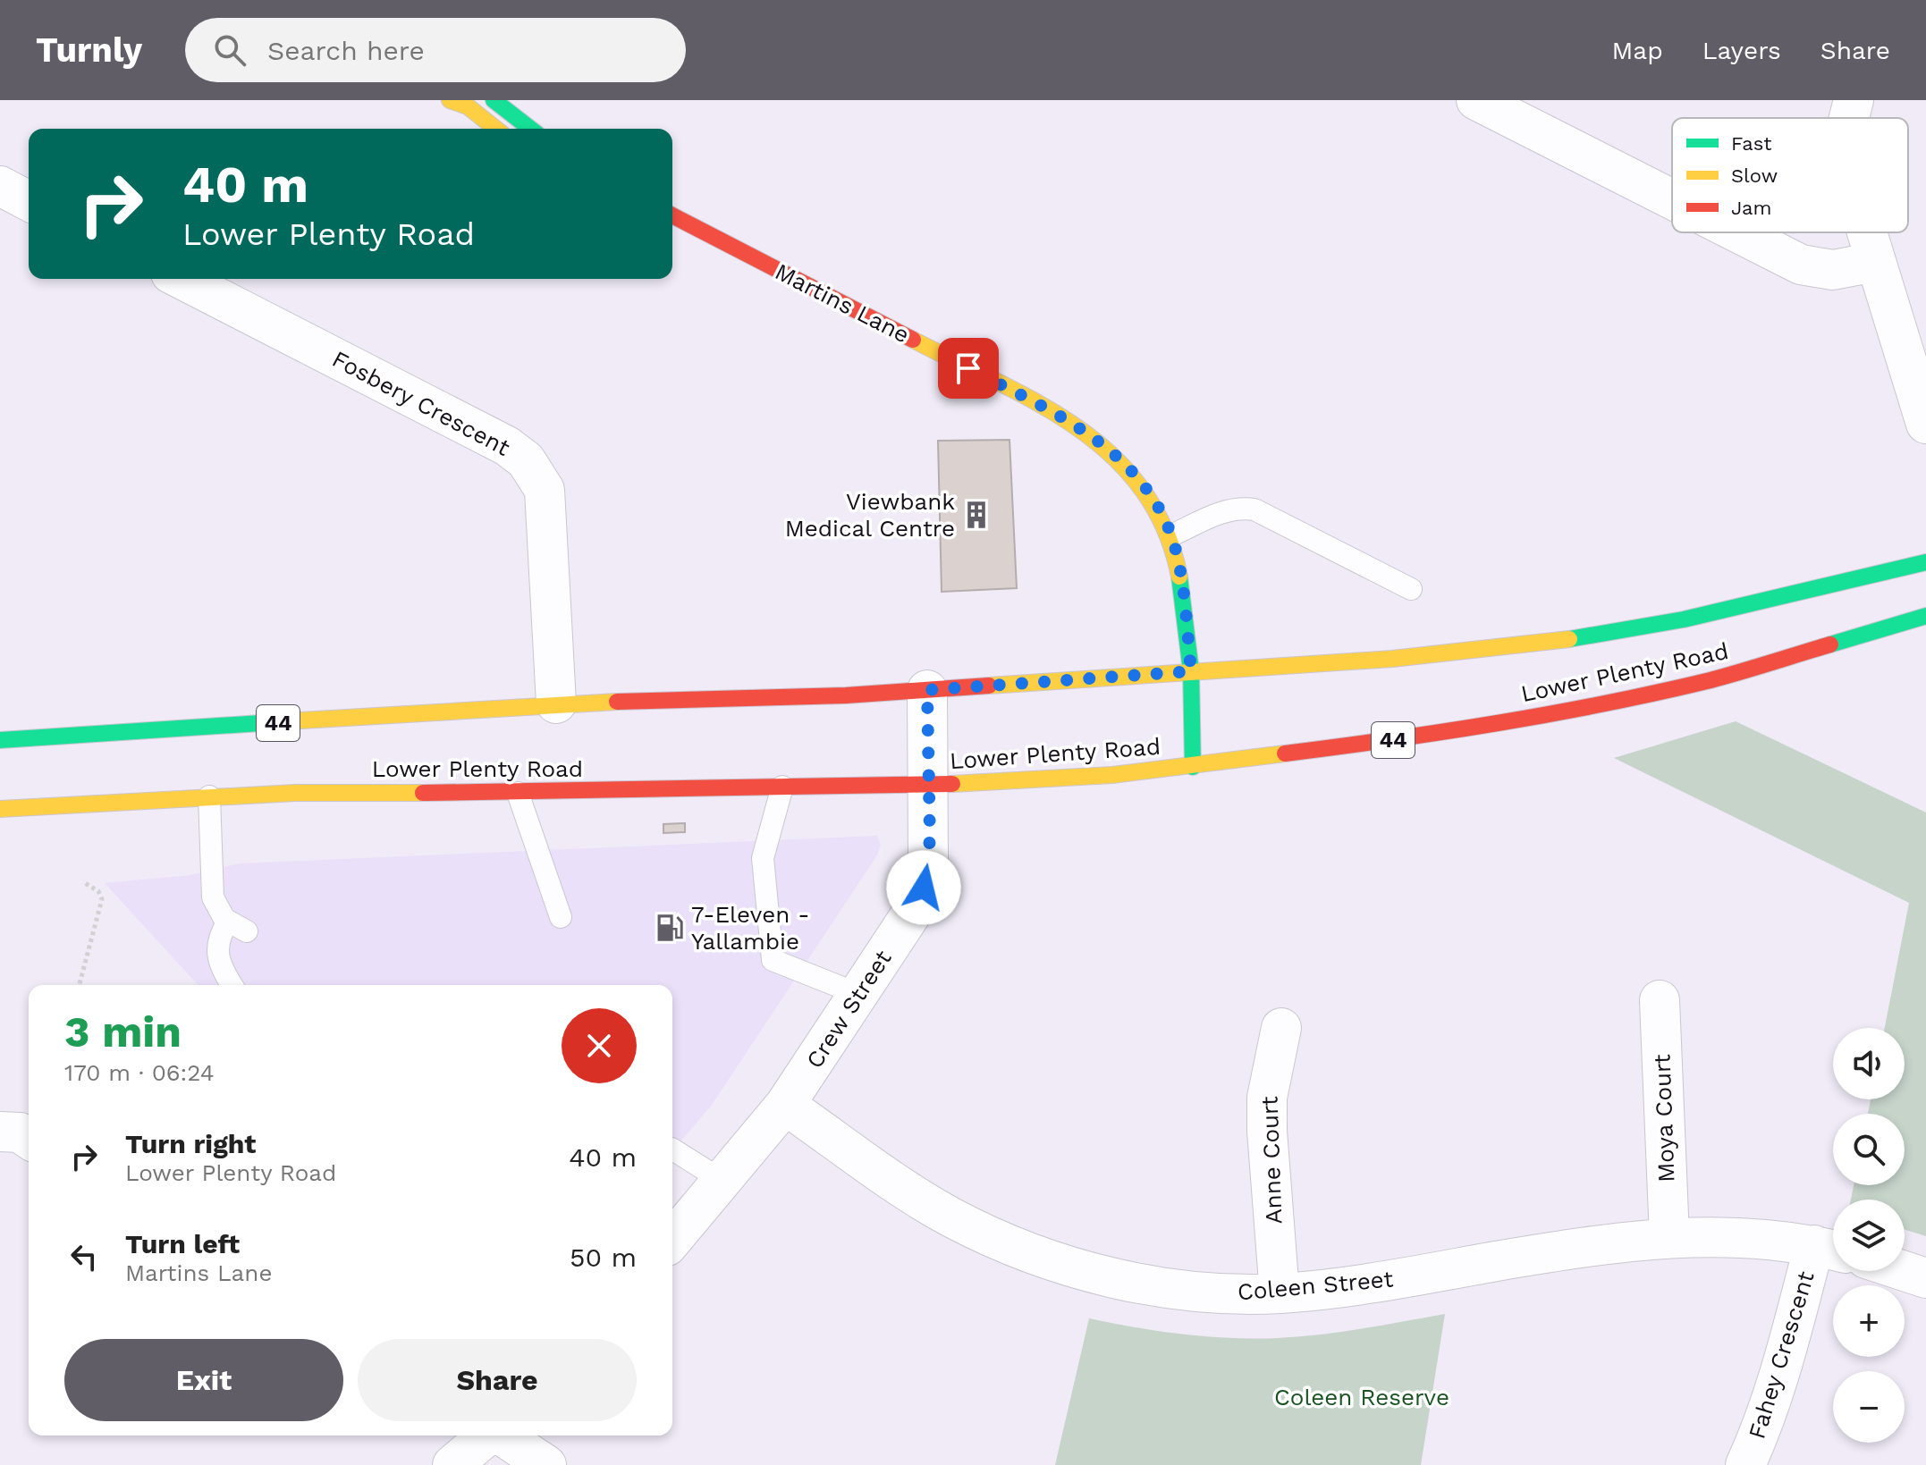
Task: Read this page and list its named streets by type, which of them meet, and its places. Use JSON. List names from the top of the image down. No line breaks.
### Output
{"streets":{"main road":["Martins Lane","Lower Plenty Road","44"],"street":["Fosbery Crescent","Crew Street","Moya Court","Anne Court","Coleen Street","Fahey Crescent"]},"crossings":[["Martins Lane","Lower Plenty Road"],["Fosbery Crescent","Lower Plenty Road"],["Lower Plenty Road","Crew Street"],["Crew Street","Coleen Street"],["Moya Court","Coleen Street"],["Anne Court","Coleen Street"],["Coleen Street","Fahey Crescent"]],"parks":["Coleen Reserve"],"places":{"building":["Viewbank Medical Centre"],"fuel station":["7-Eleven - Yallambie"]},"legend":["Fast","Slow","Jam"],"page":{"header":"Turnly","search":"Search here","nav":["Map","Layers","Share"],"turn":["40 m","Lower Plenty Road"],"heading":["3 min","170 m · 06:24"],"map_buttons":["+","−"],"list":[{"name":"Turn right","note":"Lower Plenty Road","value":"40 m"},{"name":"Turn left","note":"Martins Lane","value":"50 m"}],"buttons":["Exit","Share"]}}
